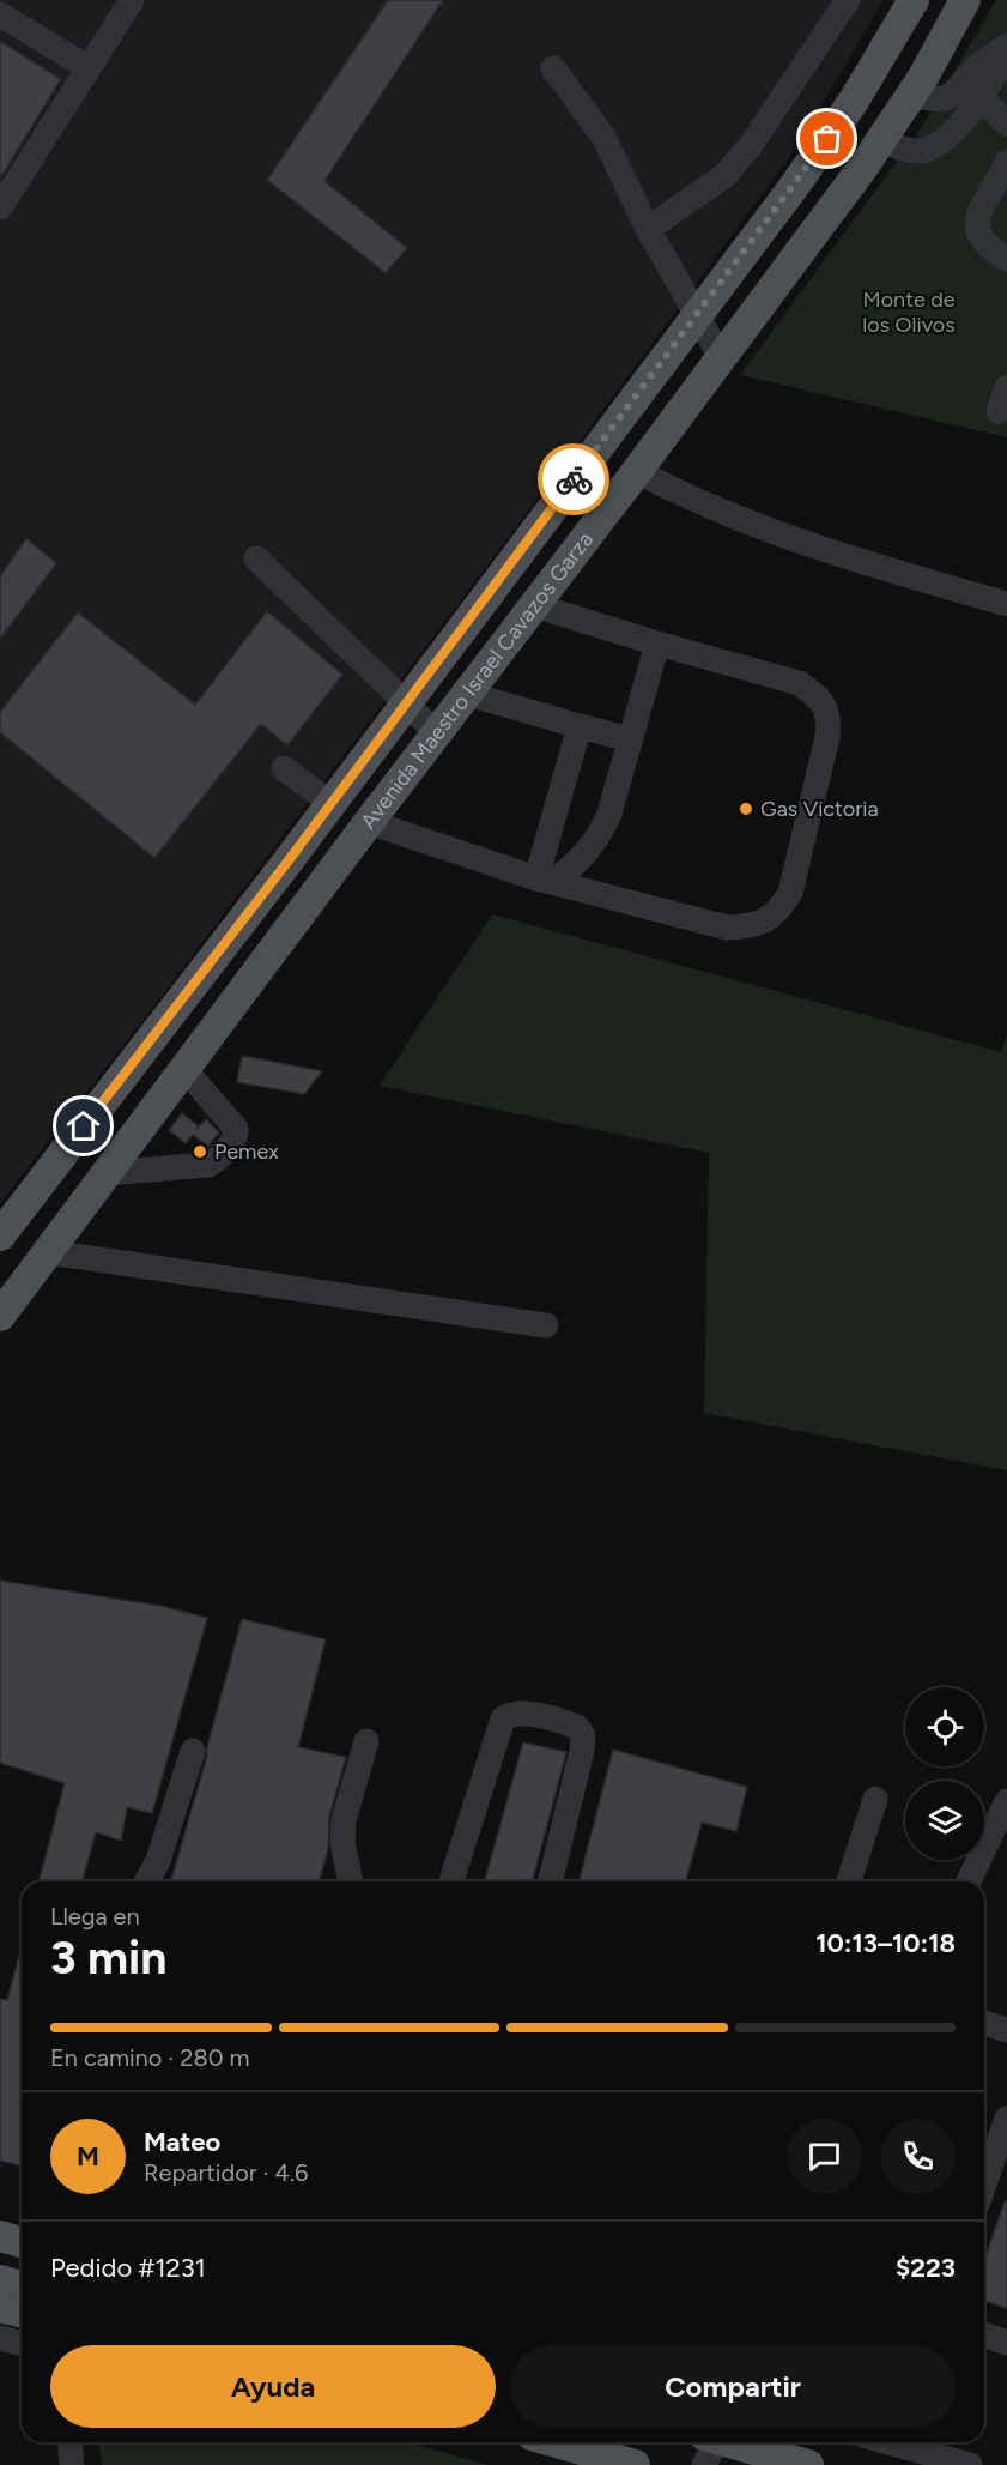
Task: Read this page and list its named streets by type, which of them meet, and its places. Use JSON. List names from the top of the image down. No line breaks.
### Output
{"streets":{"main road":["Avenida Maestro Israel Cavazos Garza"]},"parks":["Monte de los Olivos"],"places":["Gas Victoria","Pemex"],"page":{"heading":["3 min","Llega en","10:13–10:18"],"panel":["Mateo","Repartidor · 4.6","Pedido #1231","$223"],"bar":"En camino · 280 m","round":"M","buttons":["Ayuda","Compartir"]}}
